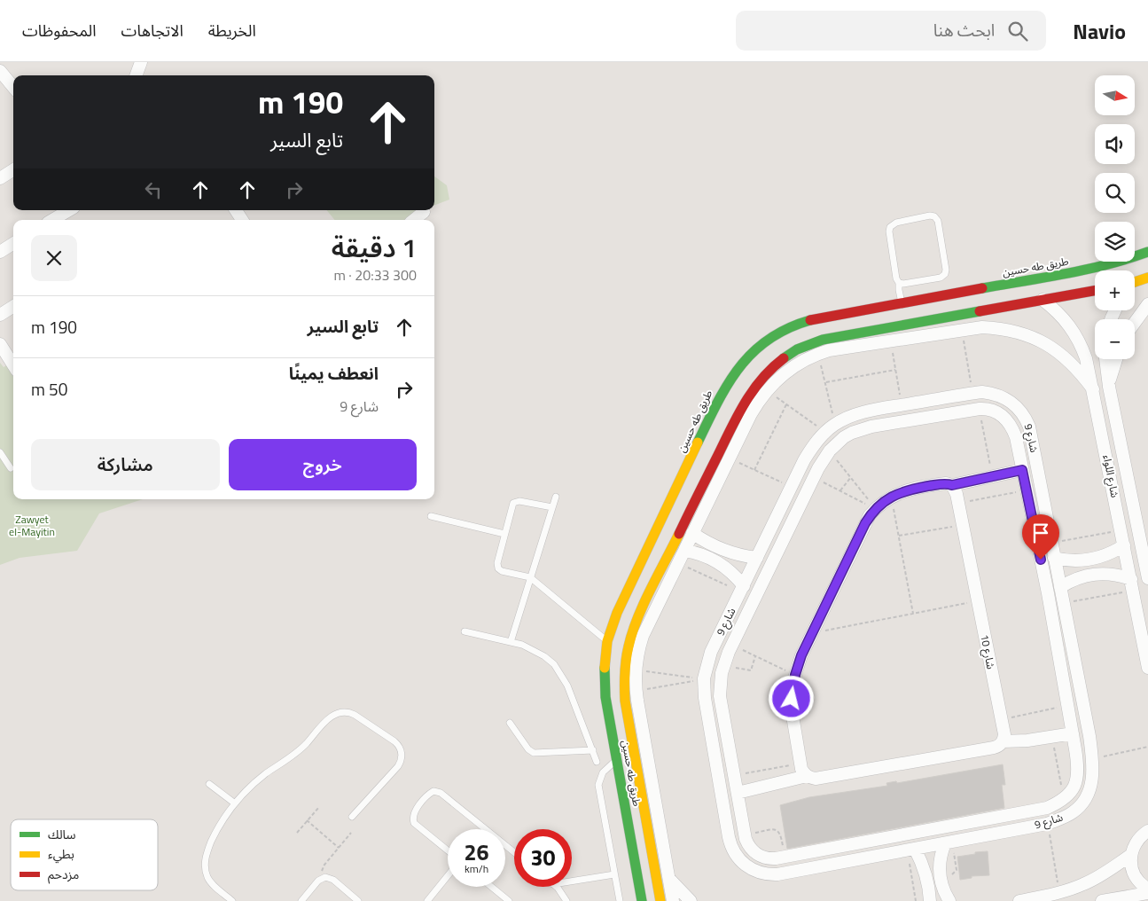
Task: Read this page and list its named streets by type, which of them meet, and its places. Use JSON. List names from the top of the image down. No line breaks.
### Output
{"streets":{"main road":["طريق طه حسين"],"street":["شارع 9","شارع اللواء","شارع 10"]},"crossings":[["طريق طه حسين","شارع اللواء"]],"parks":["Zawyet el-Mayitin"],"legend":["سالك","بطيء","مزدحم"],"north":"right","page":{"header":"Navio","search":"ابحث هنا","nav":["الخريطة","الاتجاهات","المحفوظات"],"map_buttons":["+","−"],"turn":["190 m","تابع السير"],"heading":["1 دقيقة","300 m · 20:33"],"list":[{"name":"تابع السير","value":"190 m"},{"name":"انعطف يمينًا","note":"شارع 9","value":"50 m"}],"buttons":["خروج","مشاركة"],"speed":"26 km/h","limit":"30"}}
